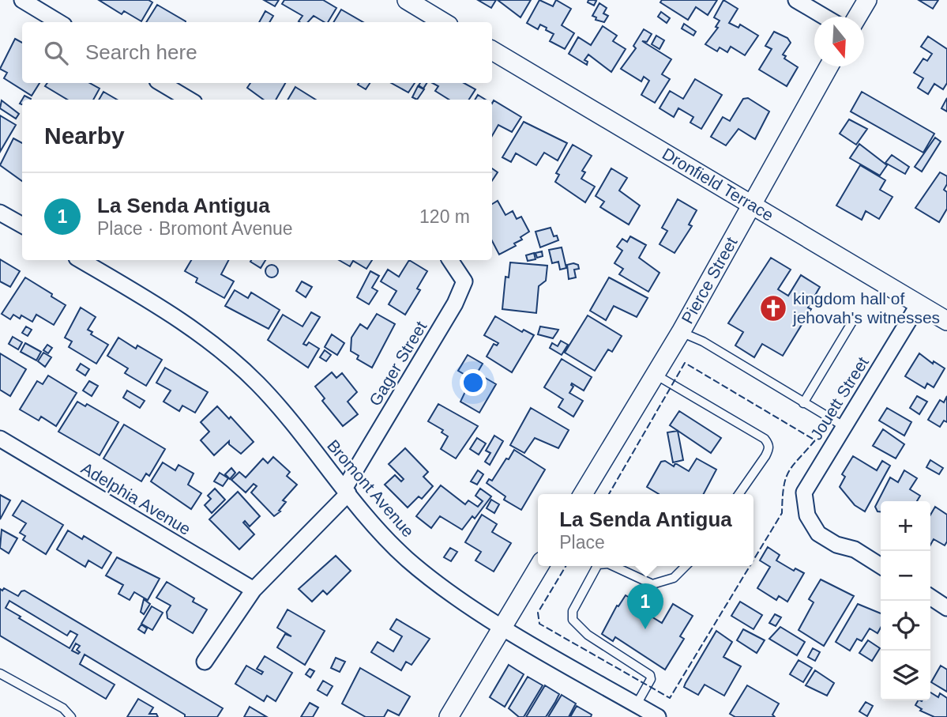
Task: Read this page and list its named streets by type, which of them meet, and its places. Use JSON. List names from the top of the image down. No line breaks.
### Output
{"streets":{"street":["Dronfield Terrace","Pierce Street","Gager Street","Jouett Street","Bromont Avenue","Adelphia Avenue"]},"crossings":[["Dronfield Terrace","Pierce Street"],["Dronfield Terrace","Jouett Street"],["Gager Street","Bromont Avenue"],["Gager Street","Adelphia Avenue"]],"places":{"church":["kingdom hall of jehovah's witnesses"]},"north":"bottom","page":{"search":"Search here","heading":"Nearby","list":[{"mark":"1","name":"La Senda Antigua","note":"Place · Bromont Avenue","value":"120 m"}],"popup":["La Senda Antigua","Place"],"map_buttons":["+","−"],"pins":"1"}}
